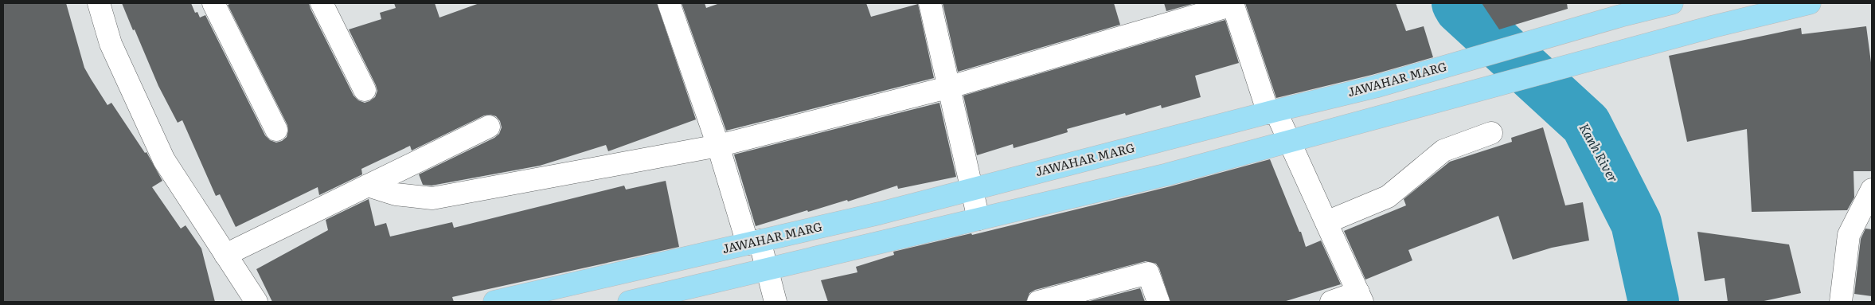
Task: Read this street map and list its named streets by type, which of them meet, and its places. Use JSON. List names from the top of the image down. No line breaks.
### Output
{"streets":{"main road":["JAWAHAR MARG"]},"water":["Kanh River"]}
